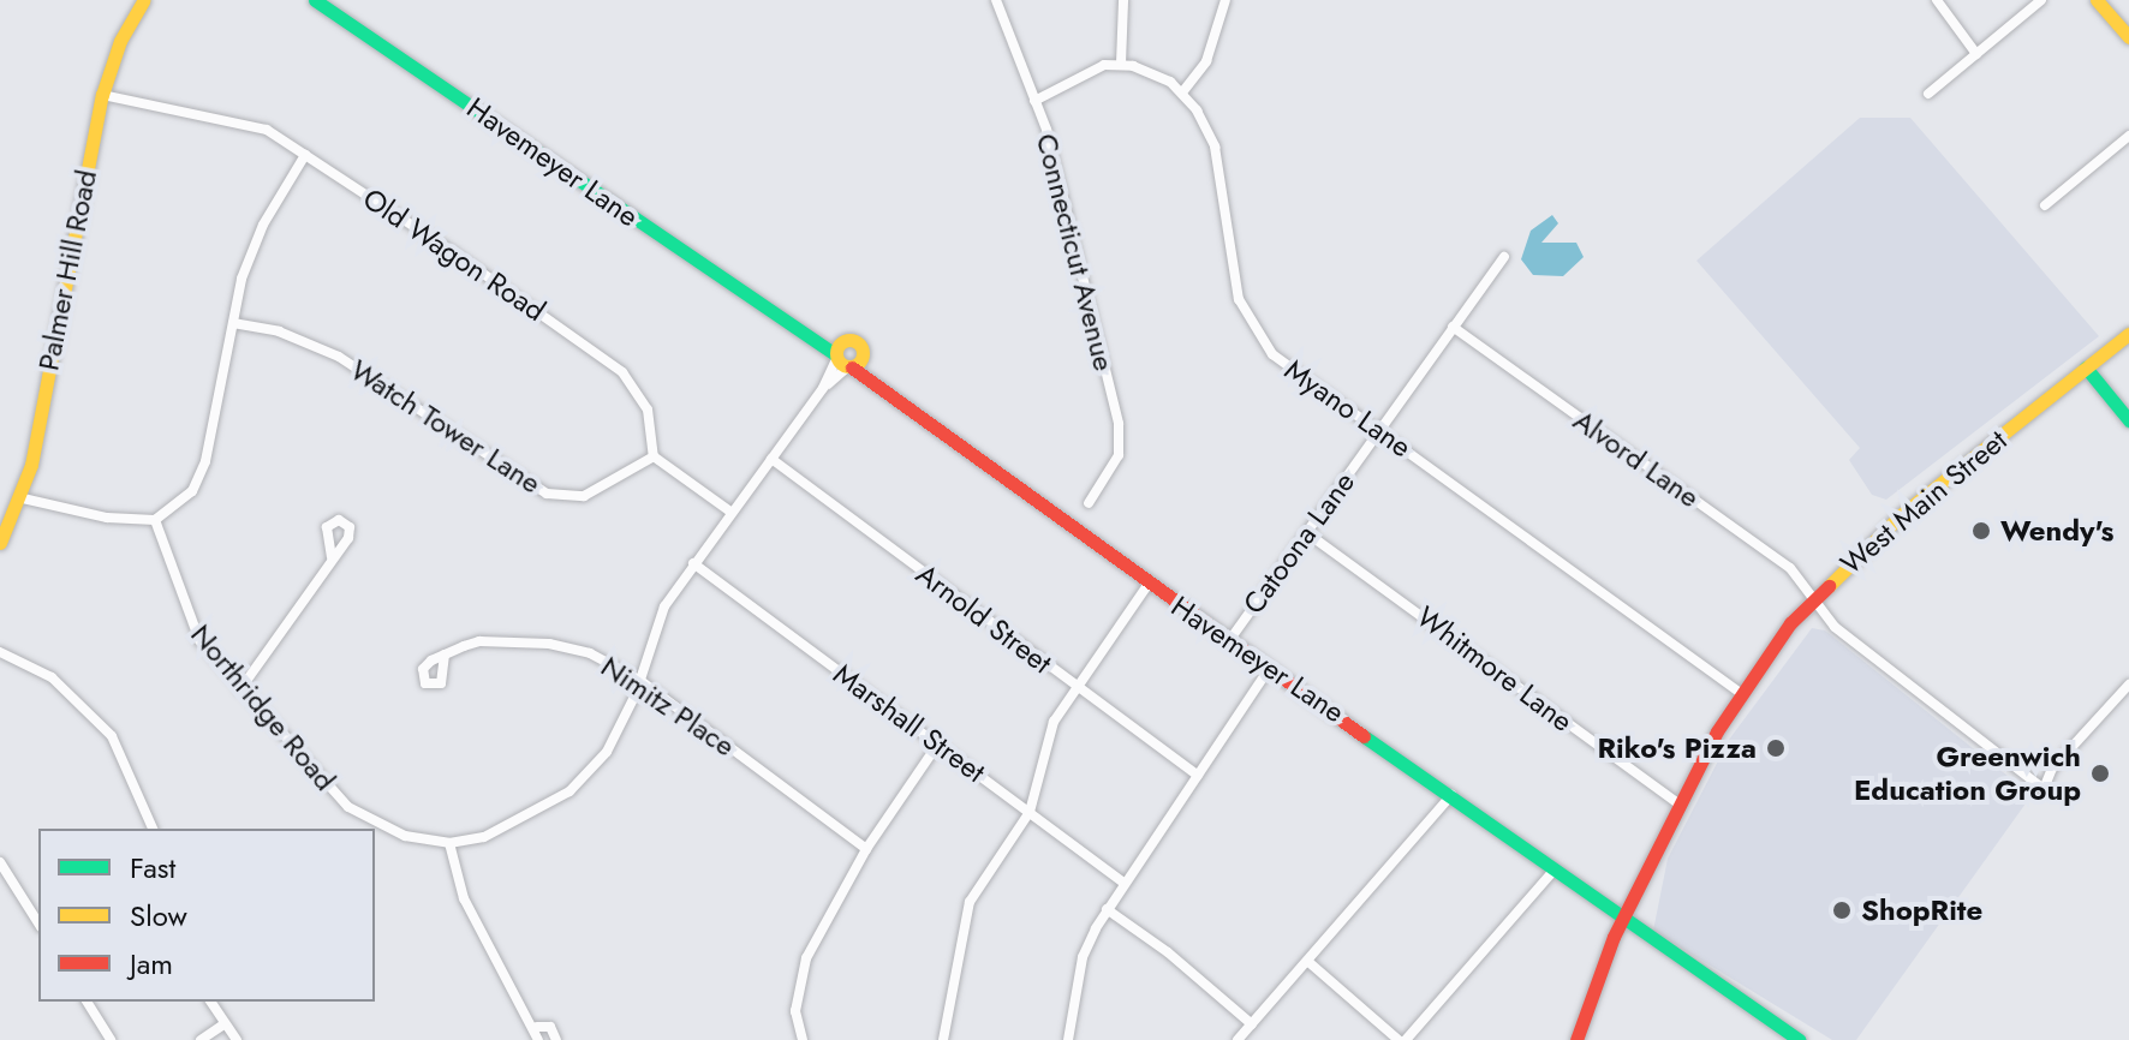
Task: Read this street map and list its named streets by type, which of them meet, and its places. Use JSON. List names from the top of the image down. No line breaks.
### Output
{"streets":{"street":["Havemeyer Lane","Connecticut Avenue","Old Wagon Road","Palmer Hill Road","Myano Lane","Watch Tower Lane","Alvord Lane","West Main Street","Catoona Lane","Arnold Street","Whitmore Lane","Nimitz Place","Northridge Road","Marshall Street"]},"crossings":[["Havemeyer Lane","West Main Street"],["Havemeyer Lane","Catoona Lane"],["Havemeyer Lane","Northridge Road"],["Old Wagon Road","Palmer Hill Road"],["Old Wagon Road","Watch Tower Lane"],["Myano Lane","West Main Street"],["Myano Lane","Catoona Lane"],["Alvord Lane","West Main Street"],["Alvord Lane","Catoona Lane"],["West Main Street","Whitmore Lane"],["Catoona Lane","Whitmore Lane"],["Arnold Street","Northridge Road"],["Nimitz Place","Northridge Road"],["Northridge Road","Marshall Street"]],"places":["Wendy's","Riko's Pizza","Greenwich Education Group","ShopRite"],"legend":["Fast","Slow","Jam"]}
